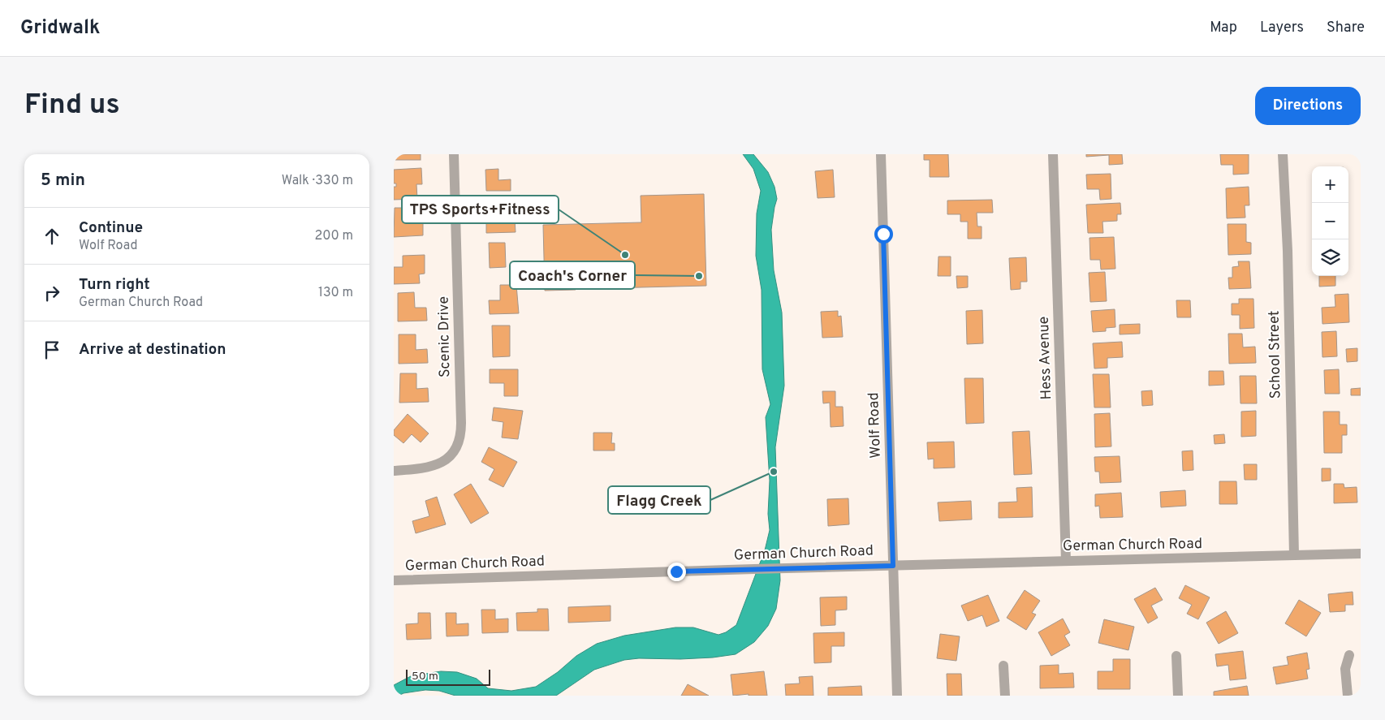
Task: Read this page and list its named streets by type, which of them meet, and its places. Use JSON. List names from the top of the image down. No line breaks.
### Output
{"streets":{"street":["Scenic Drive","School Street","Hess Avenue","Wolf Road","German Church Road"]},"crossings":[["School Street","German Church Road"],["Hess Avenue","German Church Road"],["Wolf Road","German Church Road"]],"places":["TPS Sports+Fitness","Coach's Corner","Flagg Creek"],"scale_bar":"50 m","page":{"header":"Gridwalk","nav":["Map","Layers","Share"],"buttons":"Directions","title":"Find us","heading":["5 min","Walk · 330 m"],"map_buttons":["+","−"],"list":[["Continue","Wolf Road","200 m"],["Turn right","German Church Road","130 m"],"Arrive at destination"],"scale":"50 m"}}
